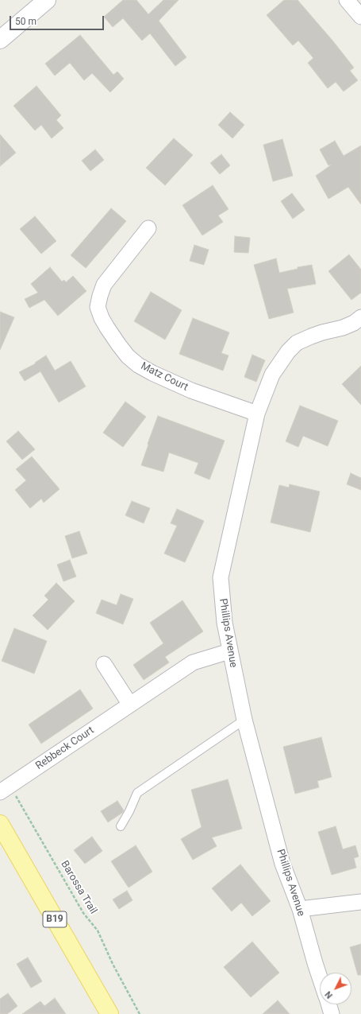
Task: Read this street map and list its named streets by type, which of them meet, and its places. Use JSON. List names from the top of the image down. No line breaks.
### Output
{"streets":{"main road":["B19"],"street":["Matz Court","Phillips Avenue","Rebbeck Court"],"path":["Barossa Trail"]},"crossings":[["Matz Court","Phillips Avenue"],["Phillips Avenue","Rebbeck Court"],["Rebbeck Court","Barossa Trail"]],"scale_bar":"50 m","north":"bottom left"}
